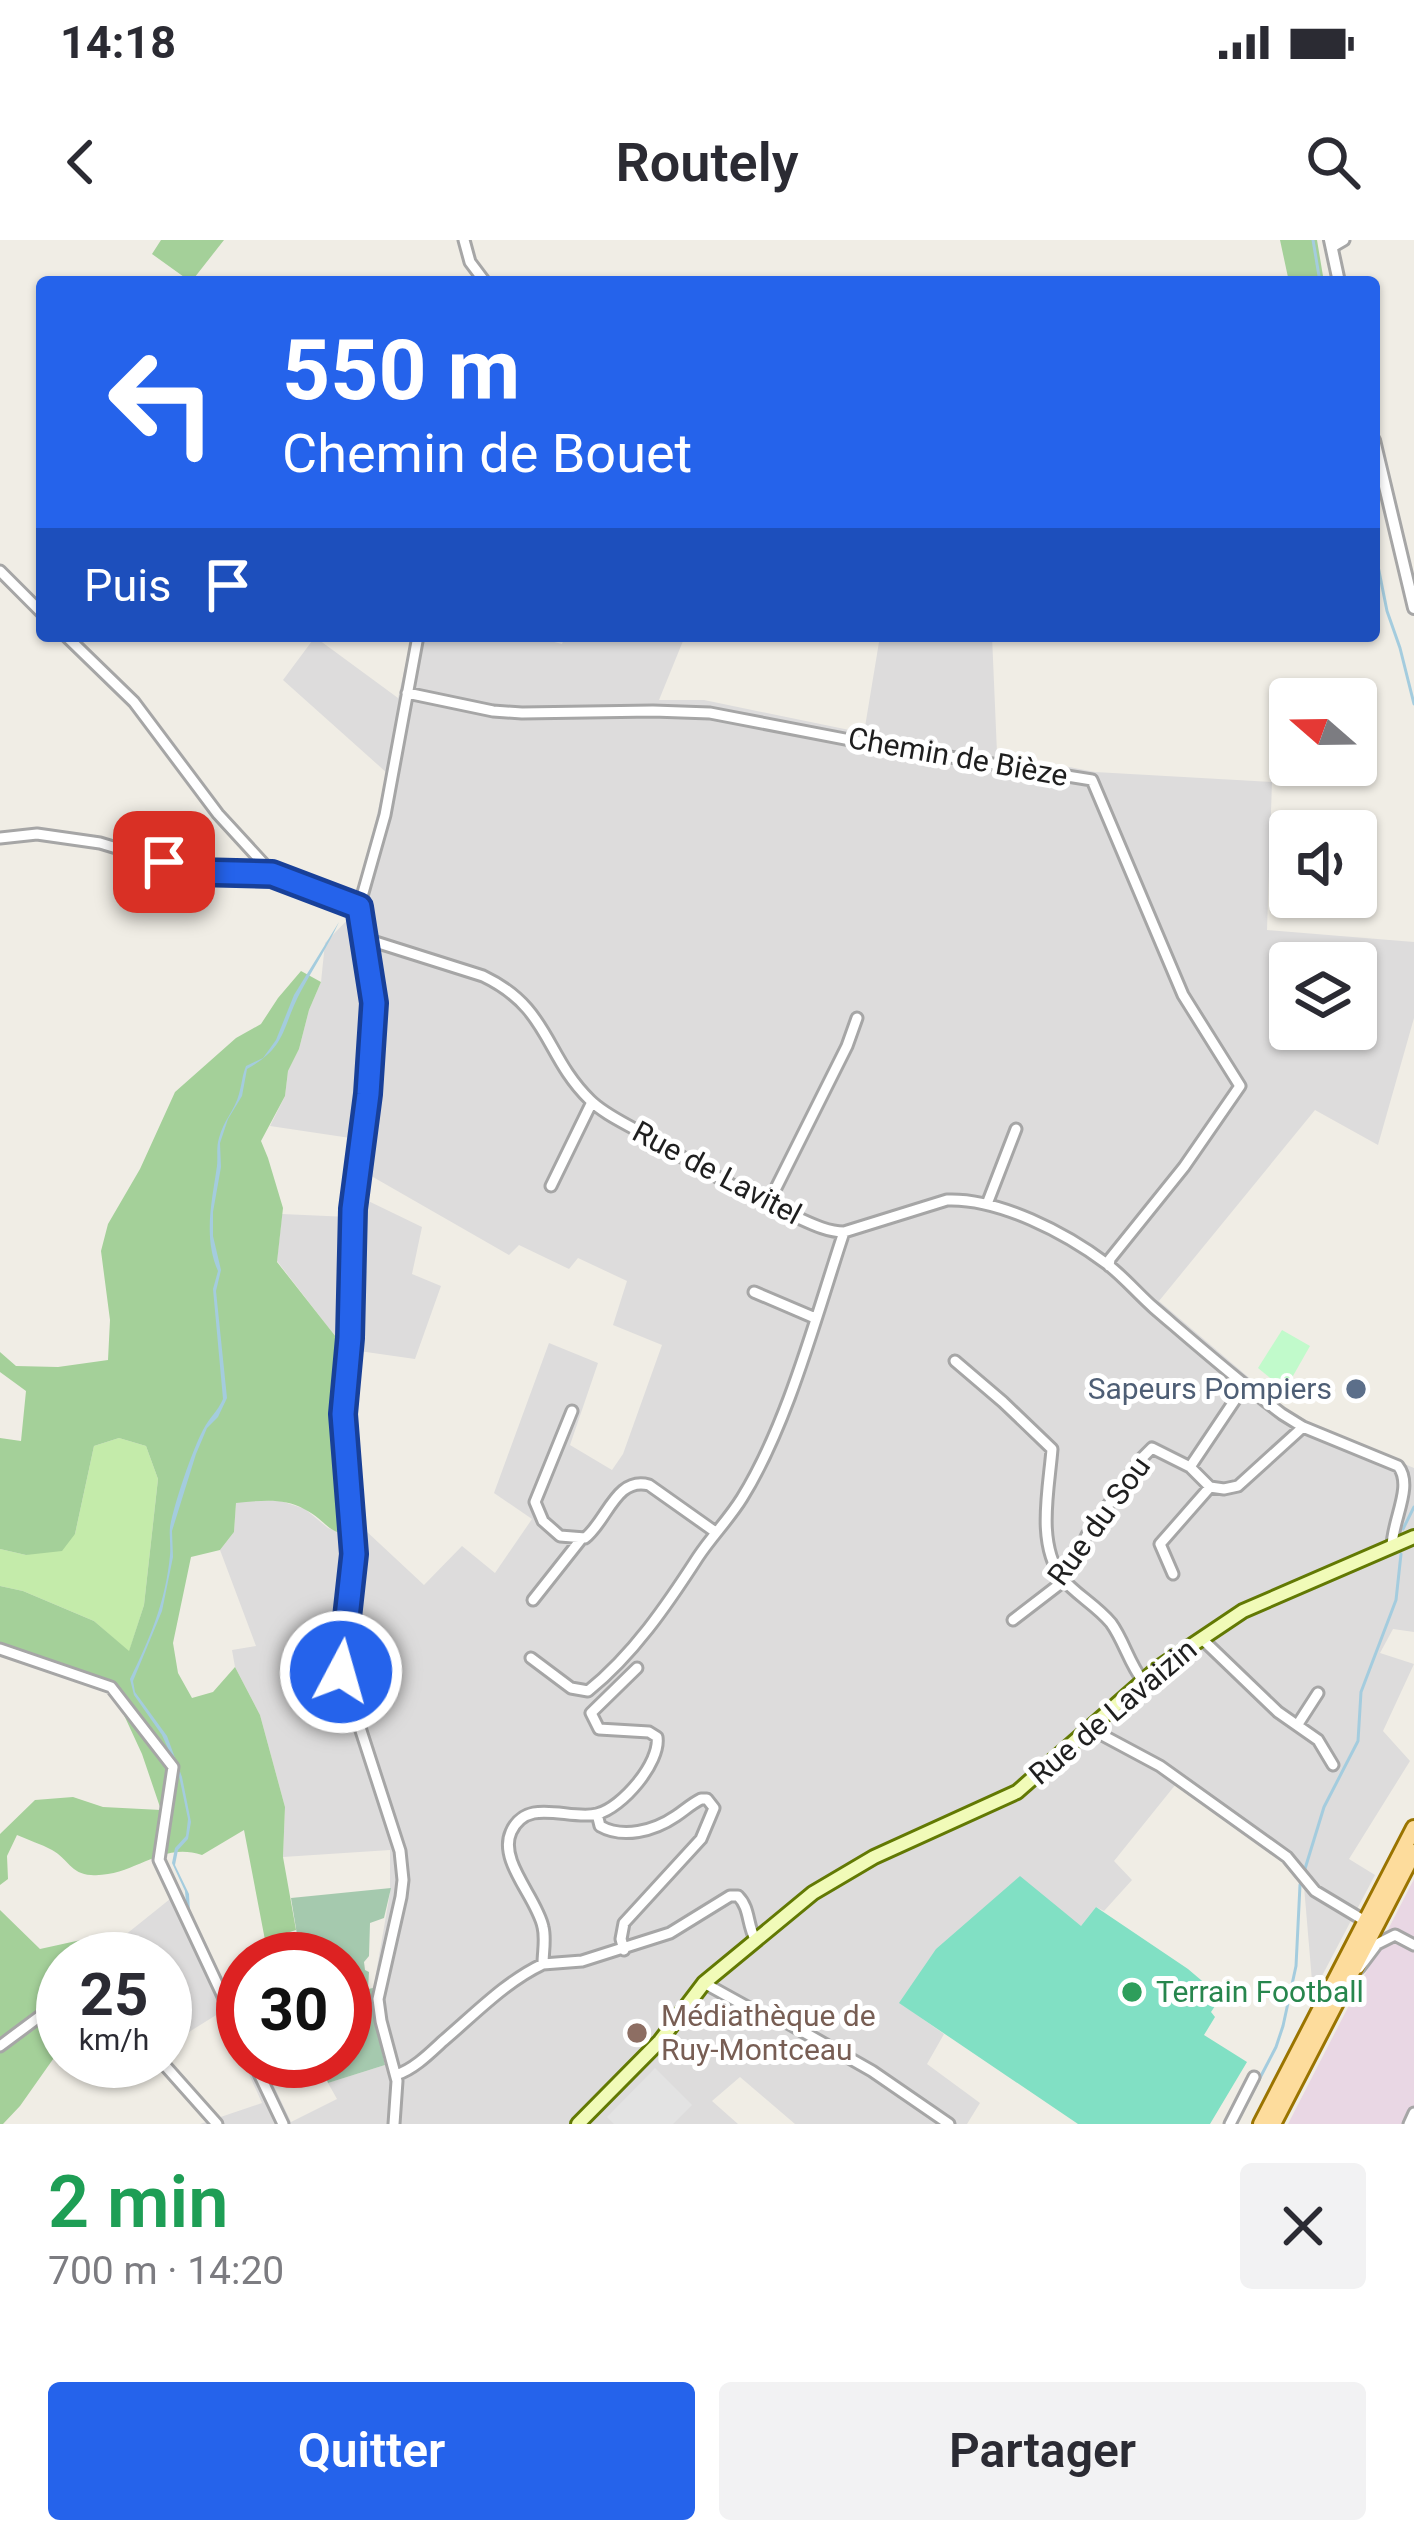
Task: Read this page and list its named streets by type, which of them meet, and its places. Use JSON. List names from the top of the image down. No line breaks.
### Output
{"streets":{"main road":["Rue de Lavaizin"],"street":["Chemin de Bièze","Rue de Lavitel","Rue du Sou"]},"places":["Sapeurs Pompiers","Terrain Football","Médiathèque de Ruy-Montceau"],"north":"left","page":{"status":"14:18","header":"Routely","turn":["550 m","Chemin de Bouet"],"then":"Puis","speed":"25 km/h","limit":"30","heading":["2 min","700 m · 14:20"],"buttons":["Quitter","Partager"]}}
